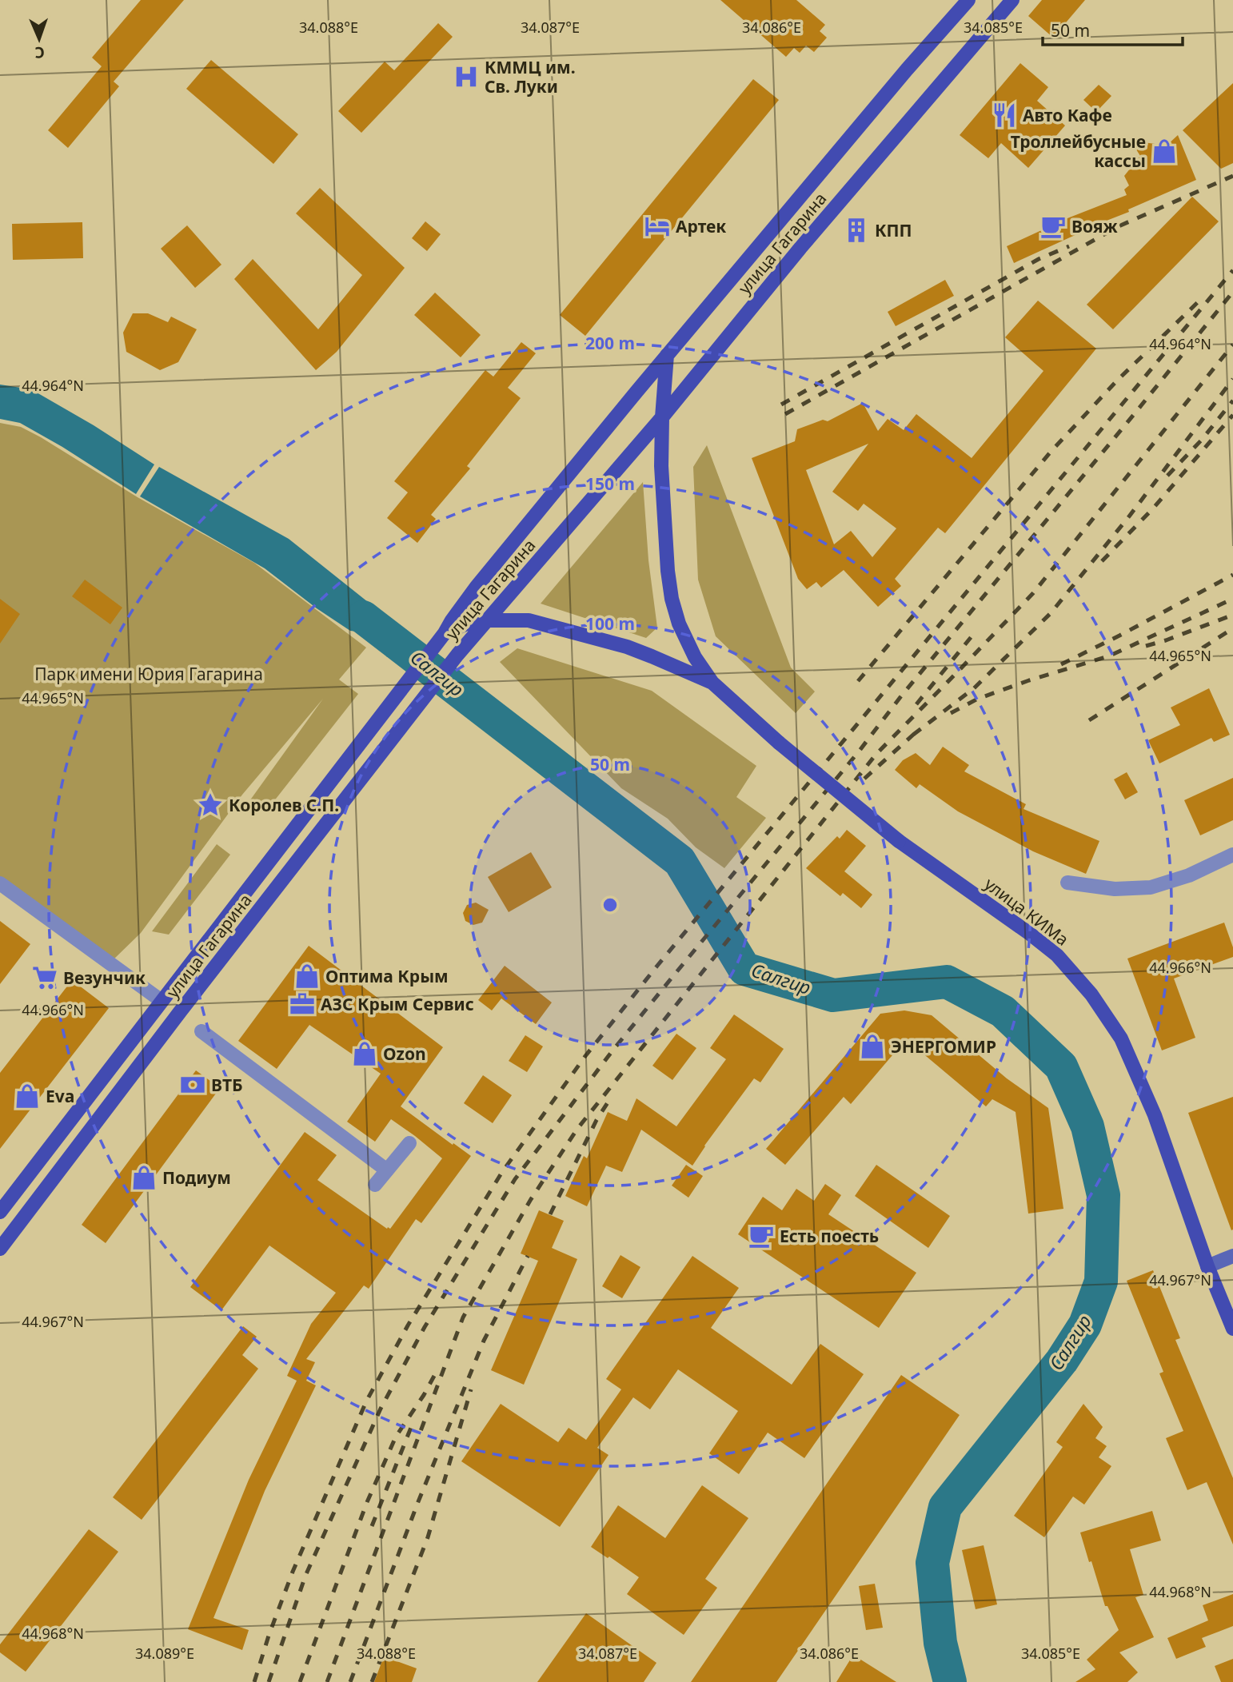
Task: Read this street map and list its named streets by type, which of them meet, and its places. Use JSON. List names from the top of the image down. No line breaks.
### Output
{"streets":{"main road":["улица Гагарина","улица КИМа"]},"water":["Салгир"],"parks":["Парк имени Юрия Гагарина"],"places":{"hospital":["КММЦ им. Св. Луки"],"restaurant":["Авто Кафе"],"shop":["Троллейбусные кассы","Оптима Крым","ЭНЕРГОМИР","Ozon","Eva","Подиум"],"hotel":["Артек"],"cafe":["Вояж","Есть поесть"],"building":["КПП"],"place":["Королев С.П."],"supermarket":["Везунчик"],"office":["АЗС Крым Сервис"],"bank":["ВТБ"]},"scale_bar":"50 m","north":"bottom","coordinates":["34.088°E","34.087°E","34.086°E","34.085°E","44.964°N","44.965°N","44.966°N","44.967°N","44.968°N","34.089°E"],"rings":["200 m","150 m","100 m","50 m"]}
